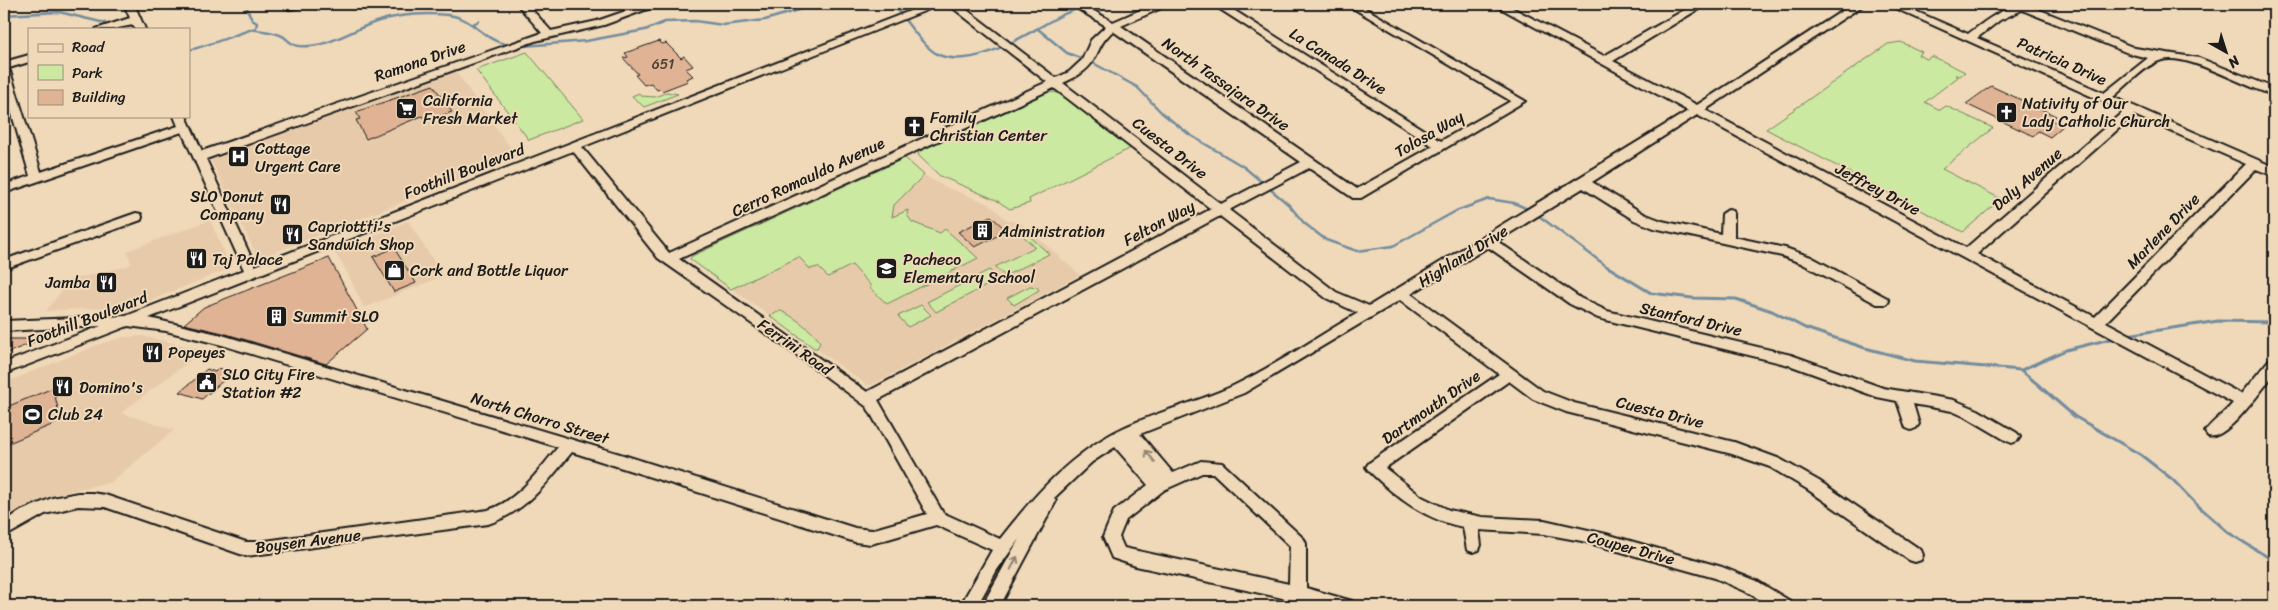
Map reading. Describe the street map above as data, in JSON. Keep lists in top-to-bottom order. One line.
{"streets":{"street":["Ramona Drive","La Canada Drive","Patricia Drive","North Tassajara Drive","Tolosa Way","Cuesta Drive","Foothill Boulevard","Cerro Romauldo Avenue","Daly Avenue","Jeffrey Drive","Felton Way","Marlene Drive","Highland Drive","Stanford Drive","Ferrini Road","Dartmouth Drive","North Chorro Street","Boysen Avenue","Couper Drive"]},"crossings":[["La Canada Drive","Tolosa Way"],["Patricia Drive","Daly Avenue"],["Patricia Drive","Marlene Drive"],["North Tassajara Drive","Tolosa Way"],["North Tassajara Drive","Cerro Romauldo Avenue"],["North Tassajara Drive","Felton Way"],["Cuesta Drive","Cerro Romauldo Avenue"],["Cuesta Drive","Felton Way"],["Cuesta Drive","Highland Drive"],["Cuesta Drive","Dartmouth Drive"],["Foothill Boulevard","Ferrini Road"],["Foothill Boulevard","North Chorro Street"],["Cerro Romauldo Avenue","Ferrini Road"],["Daly Avenue","Jeffrey Drive"],["Jeffrey Drive","Marlene Drive"],["Jeffrey Drive","Highland Drive"],["Felton Way","Ferrini Road"],["Highland Drive","Stanford Drive"],["Ferrini Road","North Chorro Street"],["Dartmouth Drive","Couper Drive"],["North Chorro Street","Boysen Avenue"]],"places":{"supermarket":["California Fresh Market"],"church":["Nativity of Our Lady Catholic Church","Family Christian Center"],"hospital":["Cottage Urgent Care"],"restaurant":["SLO Donut Company","Capriottti's Sandwich Shop","Taj Palace","Jamba","Popeyes","Domino's"],"building":["Administration","Summit SLO"],"school or university":["Pacheco Elementary School"],"shop":["Cork and Bottle Liquor"],"public building":["SLO City Fire Station #2"],"sports":["Club 24"]},"house_numbers":["651"],"legend":["Road","Park","Building"],"north":"bottom right"}
